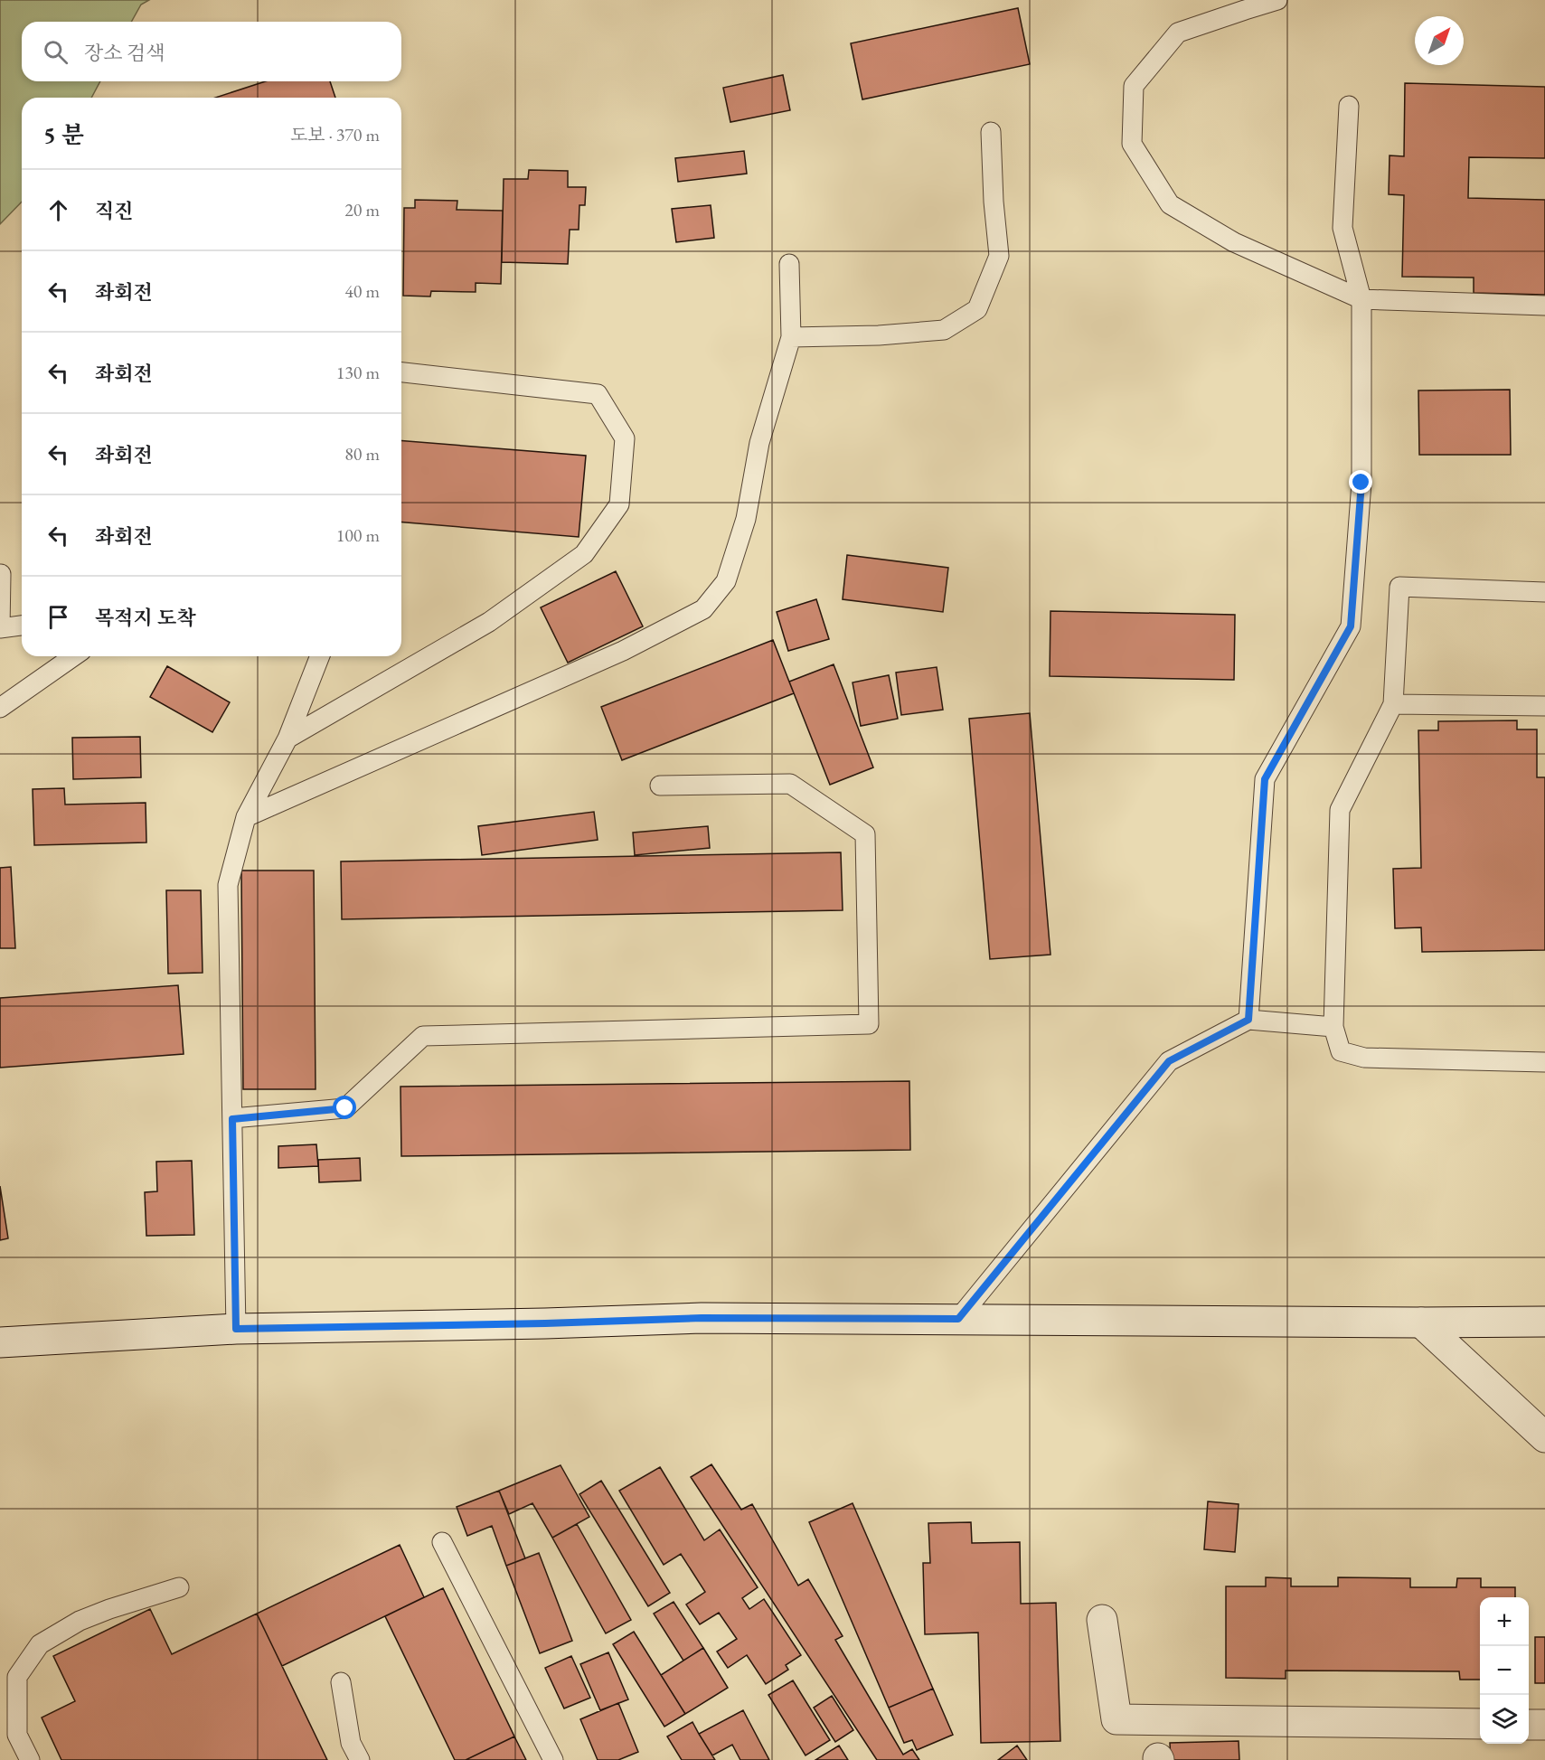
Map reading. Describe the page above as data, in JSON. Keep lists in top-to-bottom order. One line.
{"north":"top right","page":{"search":"장소 검색","heading":["5 분","도보 · 370 m"],"list":[["직진","20 m"],["좌회전","40 m"],["좌회전","130 m"],["좌회전","80 m"],["좌회전","100 m"],"목적지 도착"],"map_buttons":["+","−"]}}
